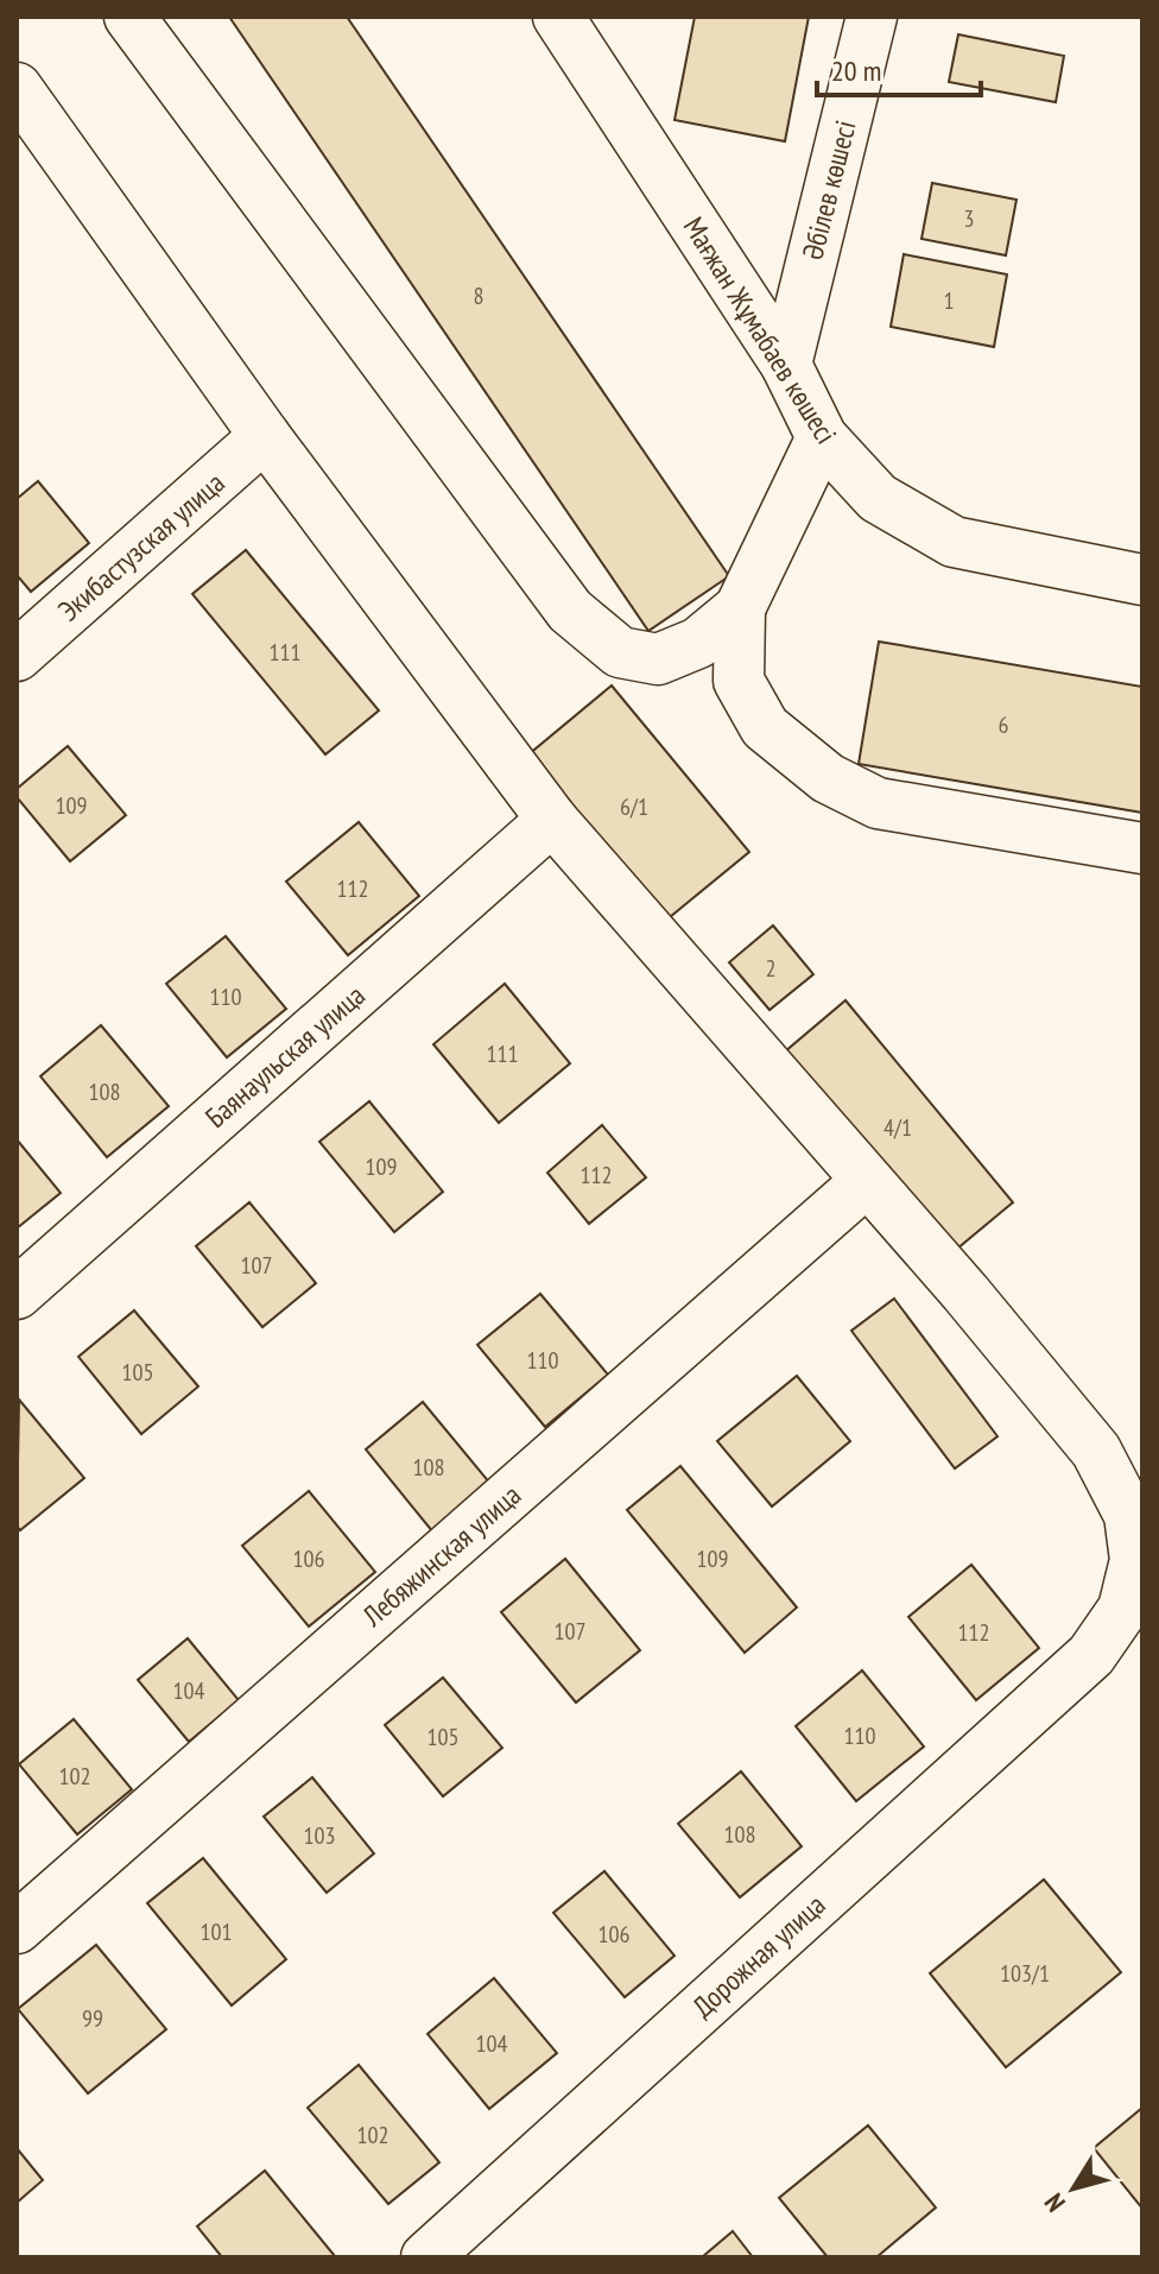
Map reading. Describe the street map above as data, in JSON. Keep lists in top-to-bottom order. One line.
{"streets":{"street":["Әбілев көшесі","Мағжан Жұмабаев көшесі","Экибастузская улица","Баянаульская улица","Лебяжинская улица","Дорожная улица"]},"crossings":[["Әбілев көшесі","Мағжан Жұмабаев көшесі"]],"house_numbers":["3","8","1","111","6","109","6/1","112","2","110","111","108","4/1","109","112","107","110","105","108","106","109","107","112","104","110","105","102","108","103","101","106","103/1","99","104","102"],"scale_bar":"20 m","north":"bottom left"}
